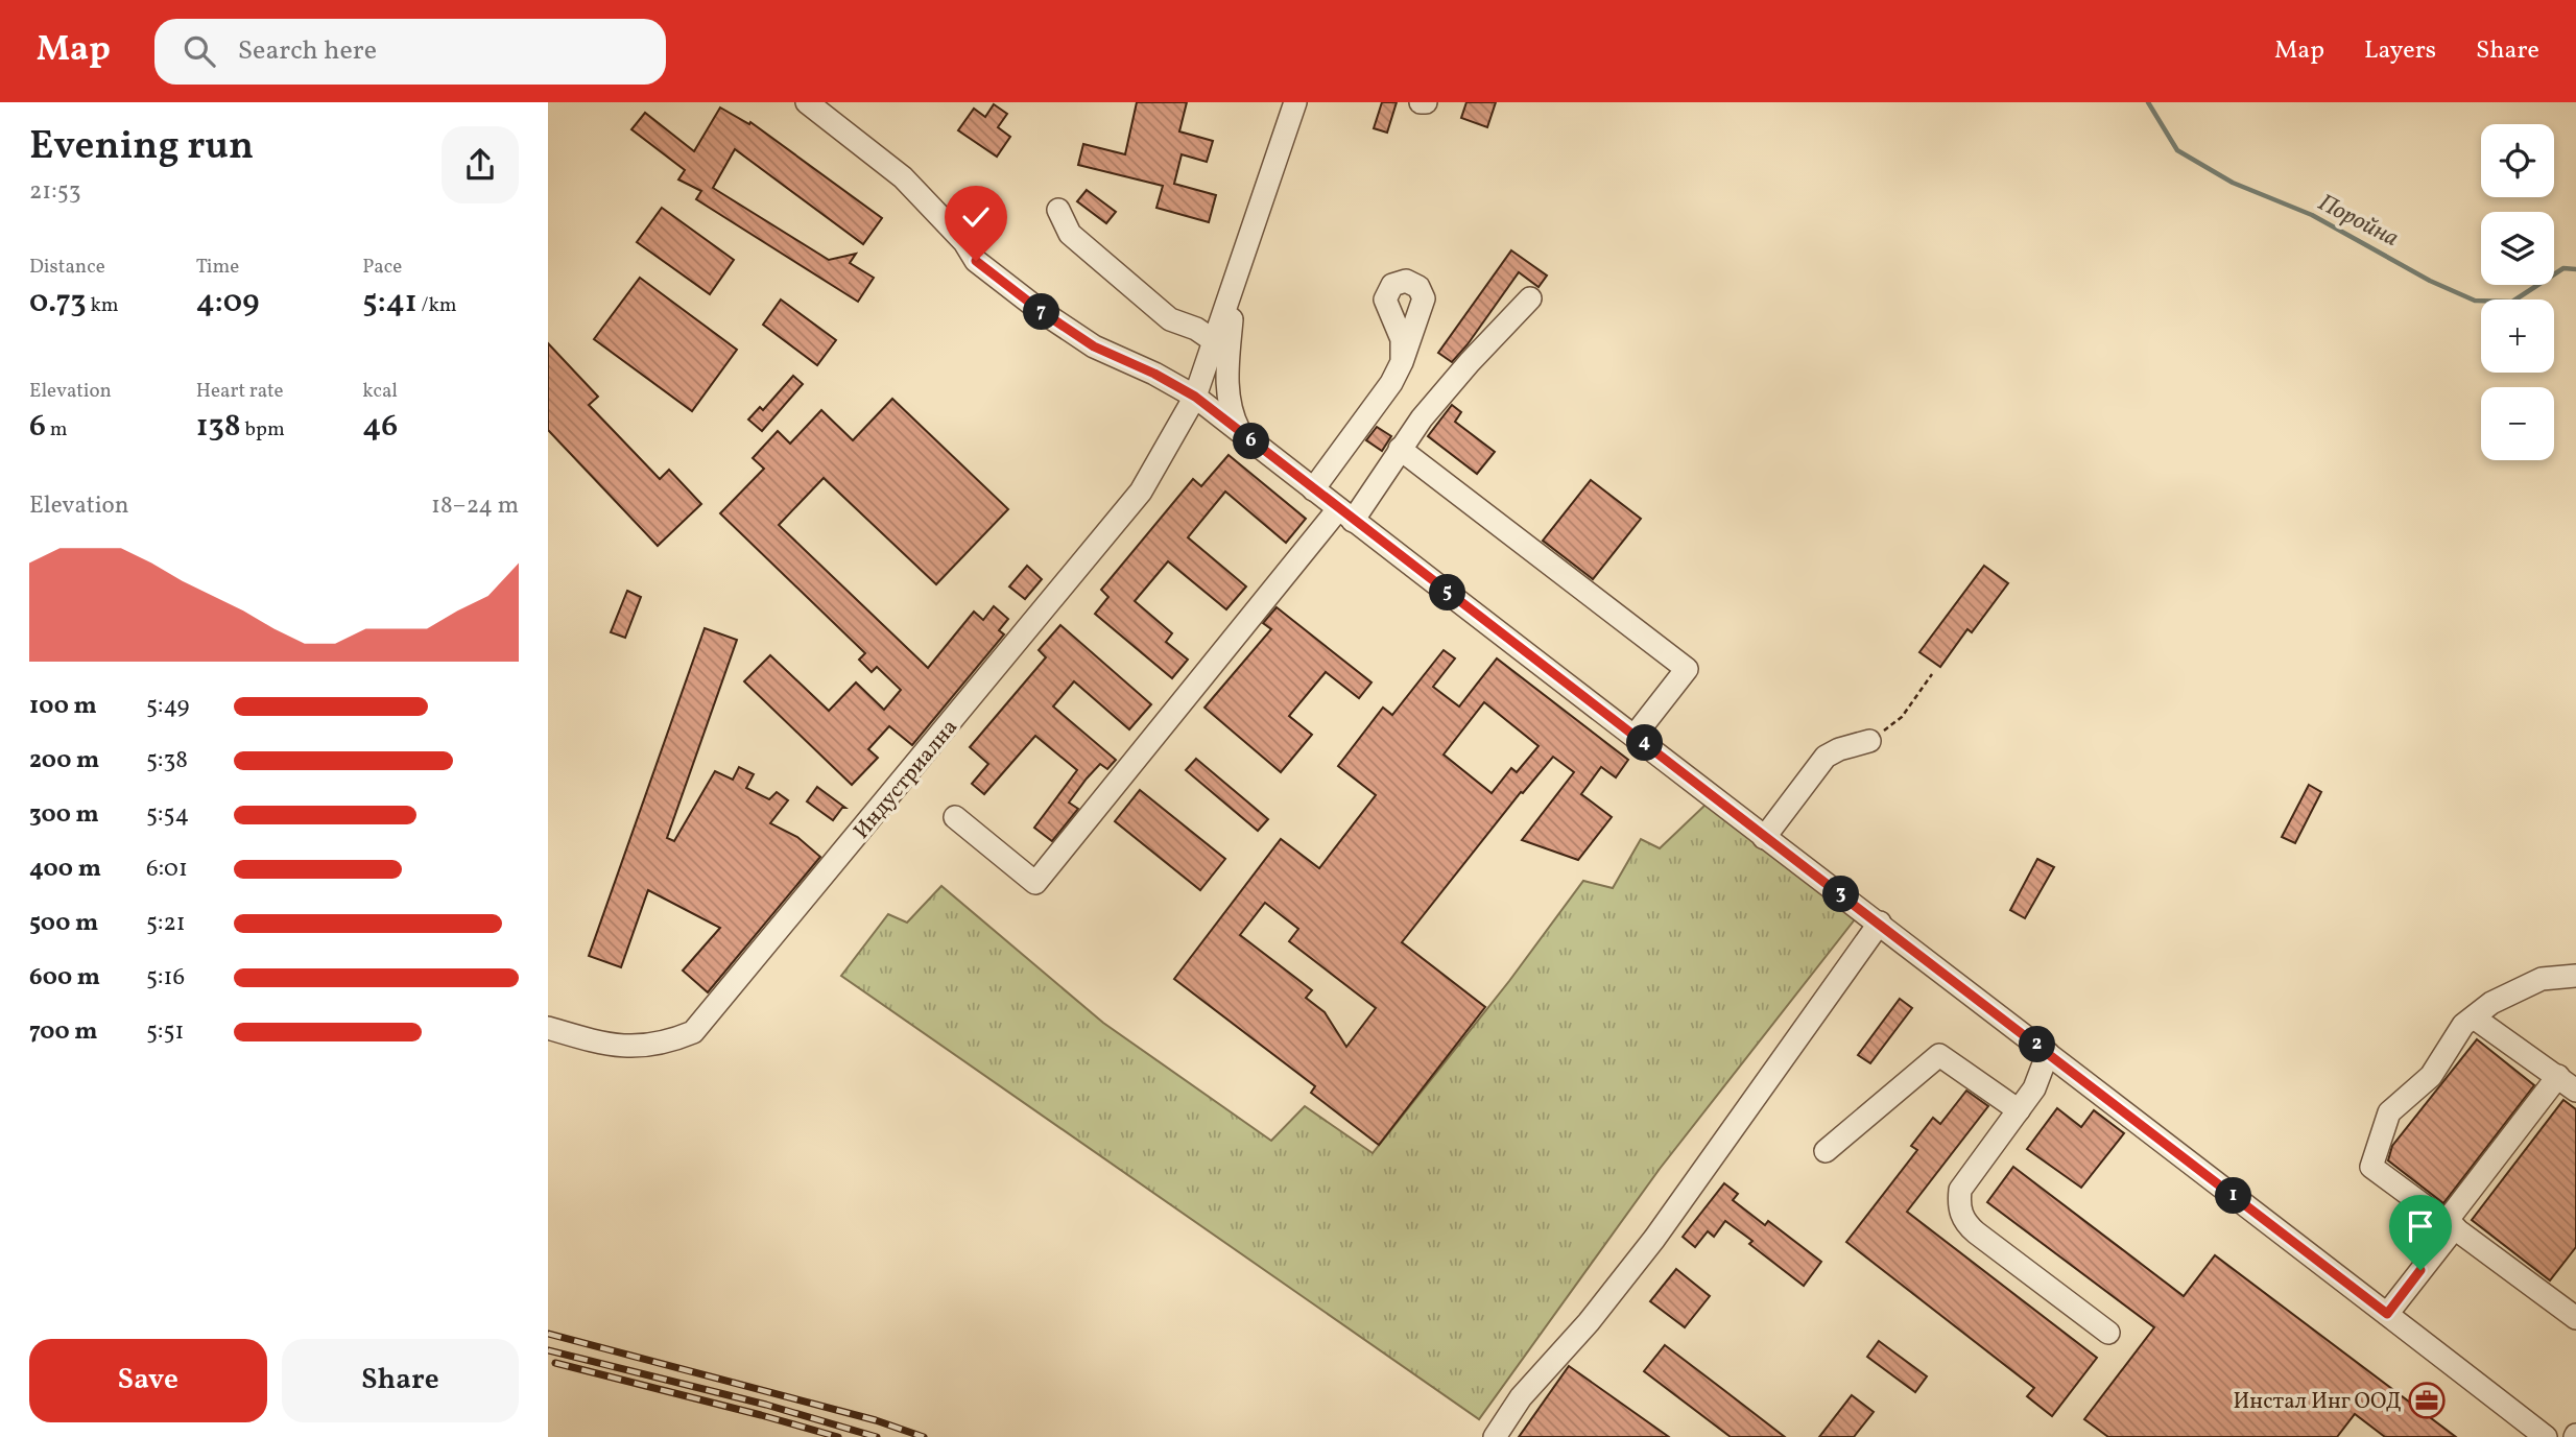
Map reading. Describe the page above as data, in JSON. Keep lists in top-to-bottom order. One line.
{"streets":{"street":["Индустриална"]},"water":["Поройна"],"places":{"office":["Инстал Инг ООД"]},"page":{"header":"Map","search":"Search here","nav":["Map","Layers","Share"],"heading":["Evening run","21:53"],"map_buttons":["+","−"],"stats":[["Distance","0.73 km"],["Time","4:09"],["Pace","5:41 /km"],["Elevation","6 m"],["Heart rate","138 bpm"],["kcal","46"]],"pins":["7","6","5","4","3","2","1"],"chart":["Elevation","18–24 m"],"list":[{"name":"100 m","note":"5:49"},{"name":"200 m","note":"5:38"},{"name":"300 m","note":"5:54"},{"name":"400 m","note":"6:01"},{"name":"500 m","note":"5:21"},{"name":"600 m","note":"5:16"},{"name":"700 m","note":"5:51"}],"buttons":["Save","Share"]}}
